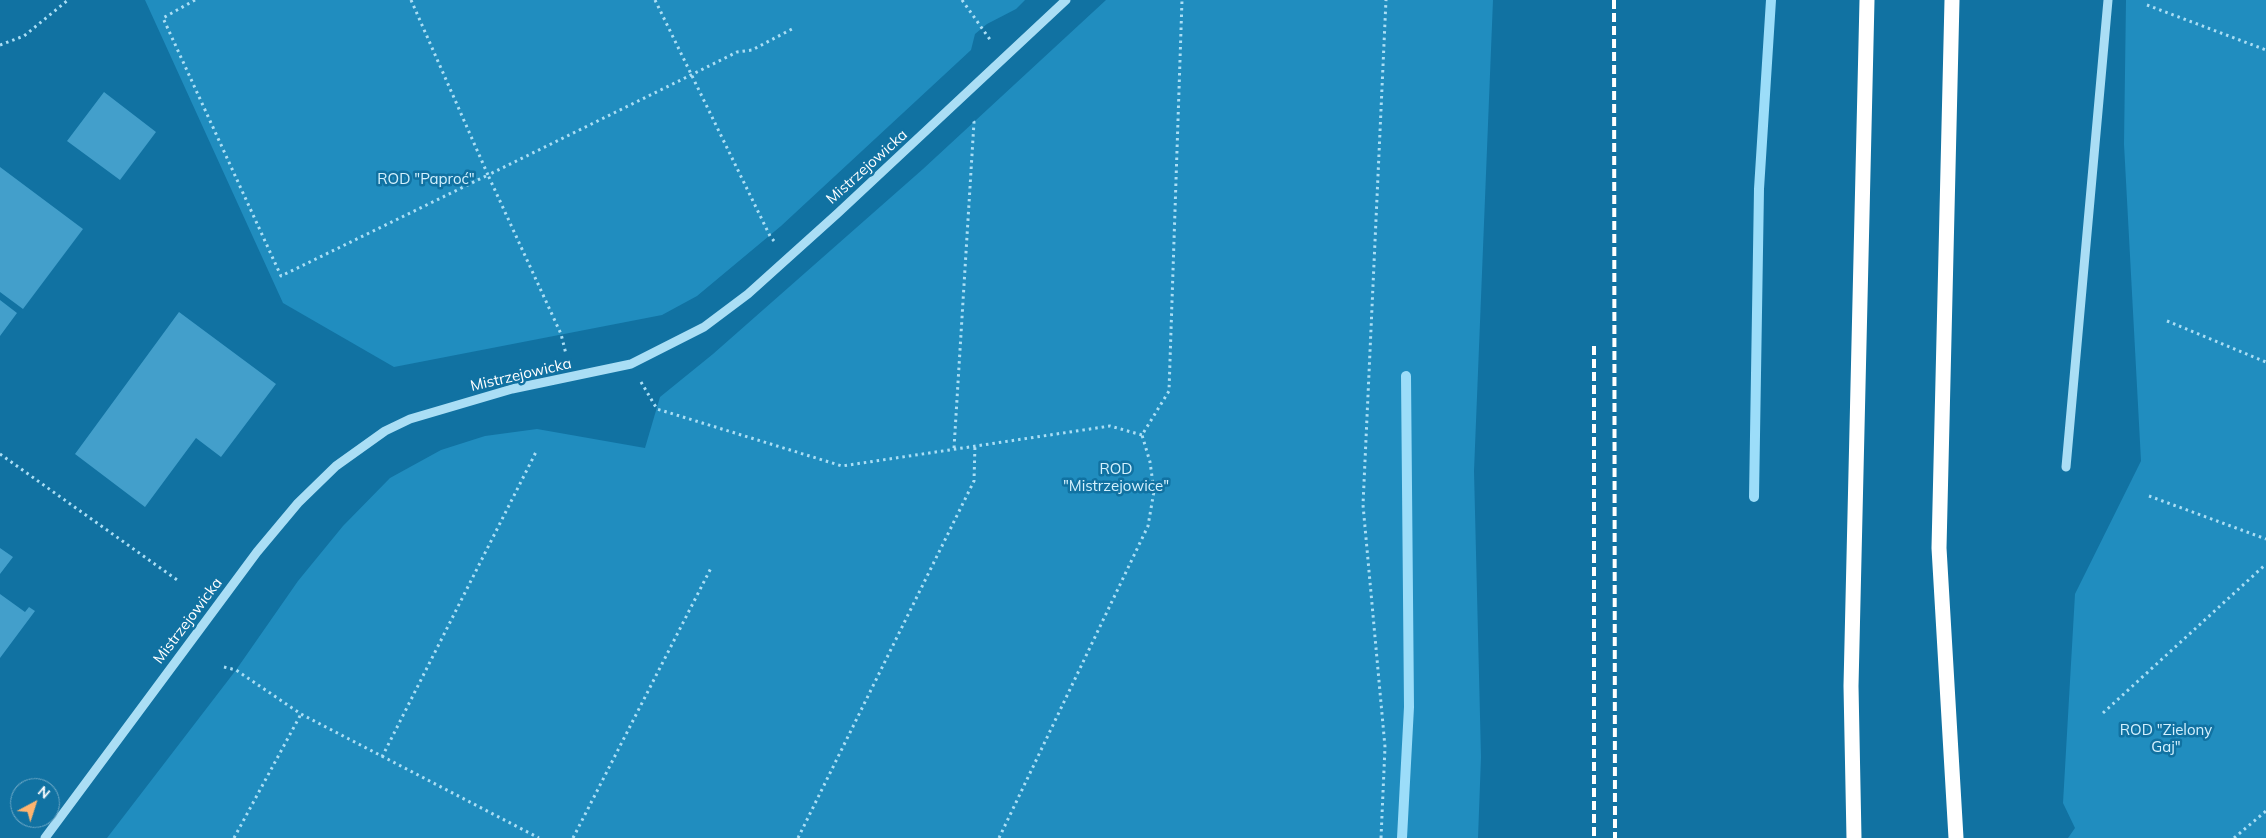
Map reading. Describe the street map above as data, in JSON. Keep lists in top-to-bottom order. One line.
{"streets":{"street":["Mistrzejowicka"]},"parks":["ROD \"Paproć\"","ROD \"Mistrzejowice\"","ROD \"Zielony Gaj\""],"north":"top right"}
